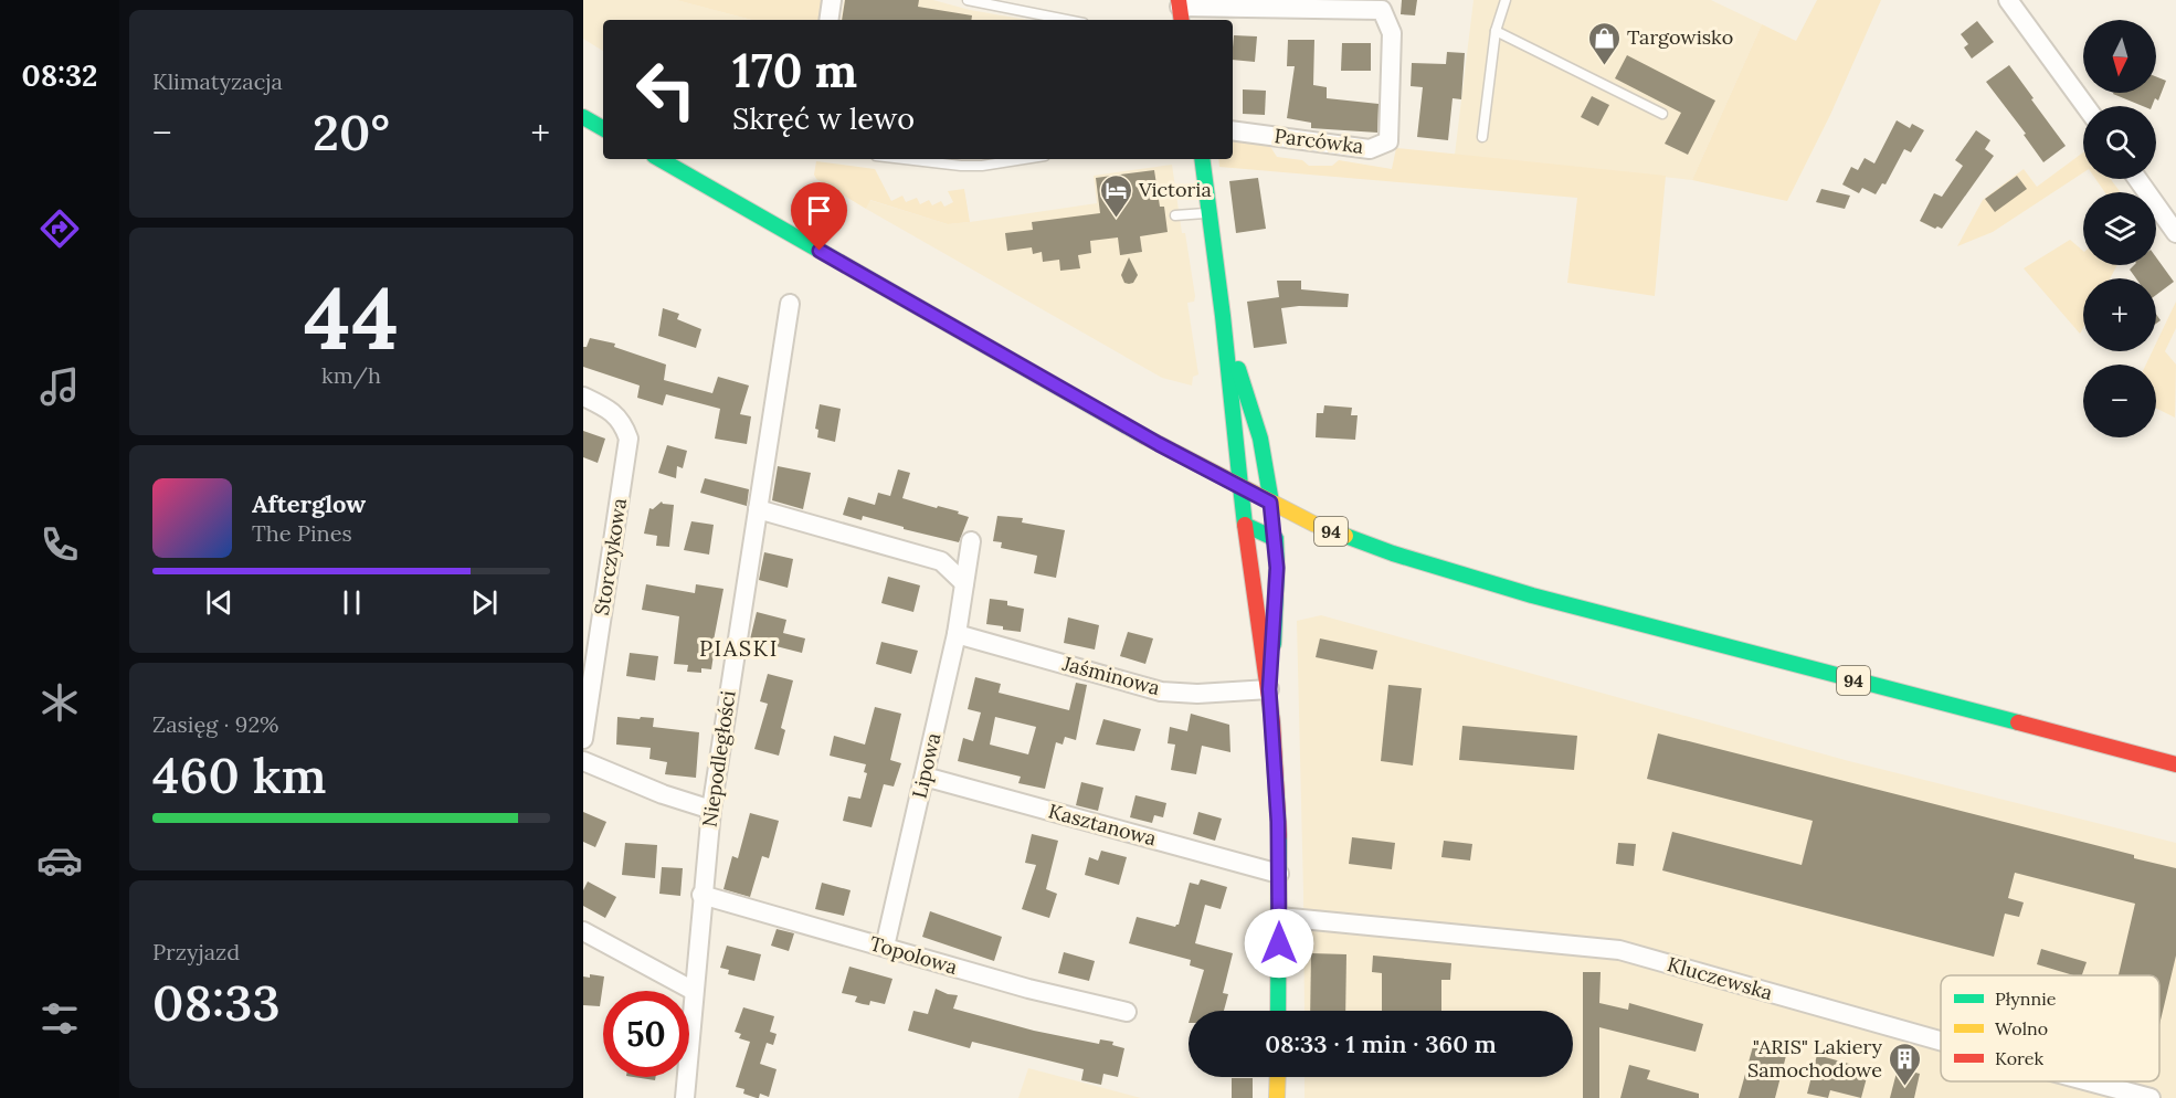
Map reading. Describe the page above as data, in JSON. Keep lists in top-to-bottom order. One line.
{"streets":{"main road":["94"],"street":["Parcówka","Storczykowa","Jaśminowa","Niepodległości","Lipowa","Kasztanowa","Topolowa","Kluczewska"]},"crossings":[["Jaśminowa","Lipowa"],["Niepodległości","Topolowa"],["Lipowa","Kasztanowa"],["Lipowa","Topolowa"]],"districts":["PIASKI"],"places":{"shop":["Targowisko"],"hotel":["Victoria"],"building":["\"ARIS\" Lakiery Samochodowe"]},"legend":["Płynnie","Wolno","Korek"],"north":"bottom","page":{"tabs":"08:32","tile":["Klimatyzacja",["44","km/h"],["Zasięg · 92%","460 km"],["Przyjazd","08:33"]],"map_buttons":["+","−"],"turn":["170 m","Skręć w lewo"],"heat":["−","20°","+"],"song":["Afterglow","The Pines"],"limit":"50","trip":"08:33 · 1 min · 360 m"}}
